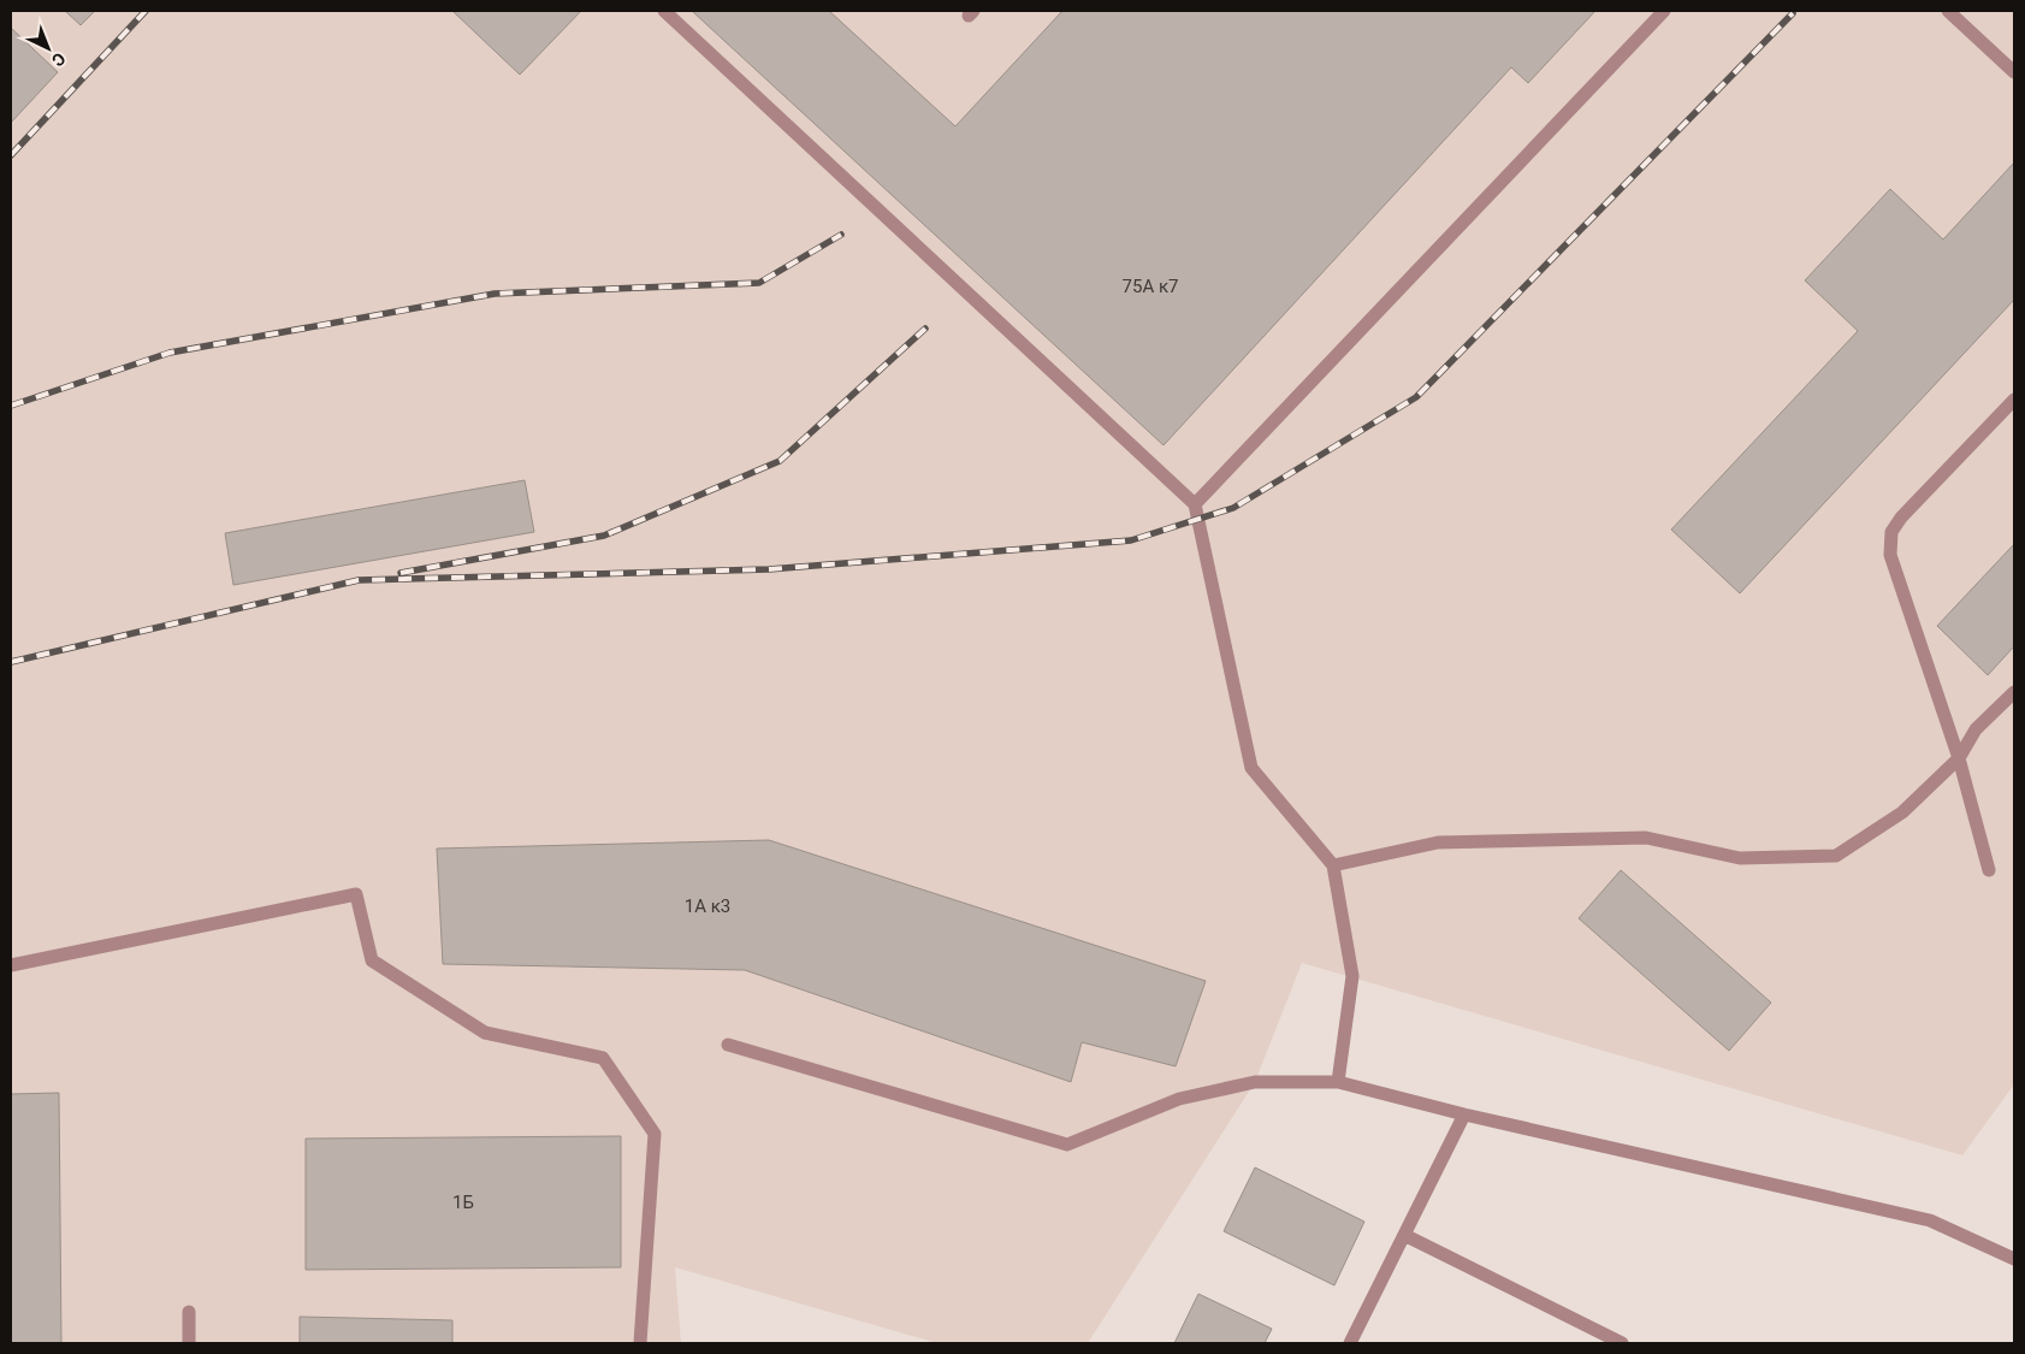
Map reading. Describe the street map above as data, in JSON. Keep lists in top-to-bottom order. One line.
{"house_numbers":["75А к7","1А к3","1Б"],"north":"bottom right"}
